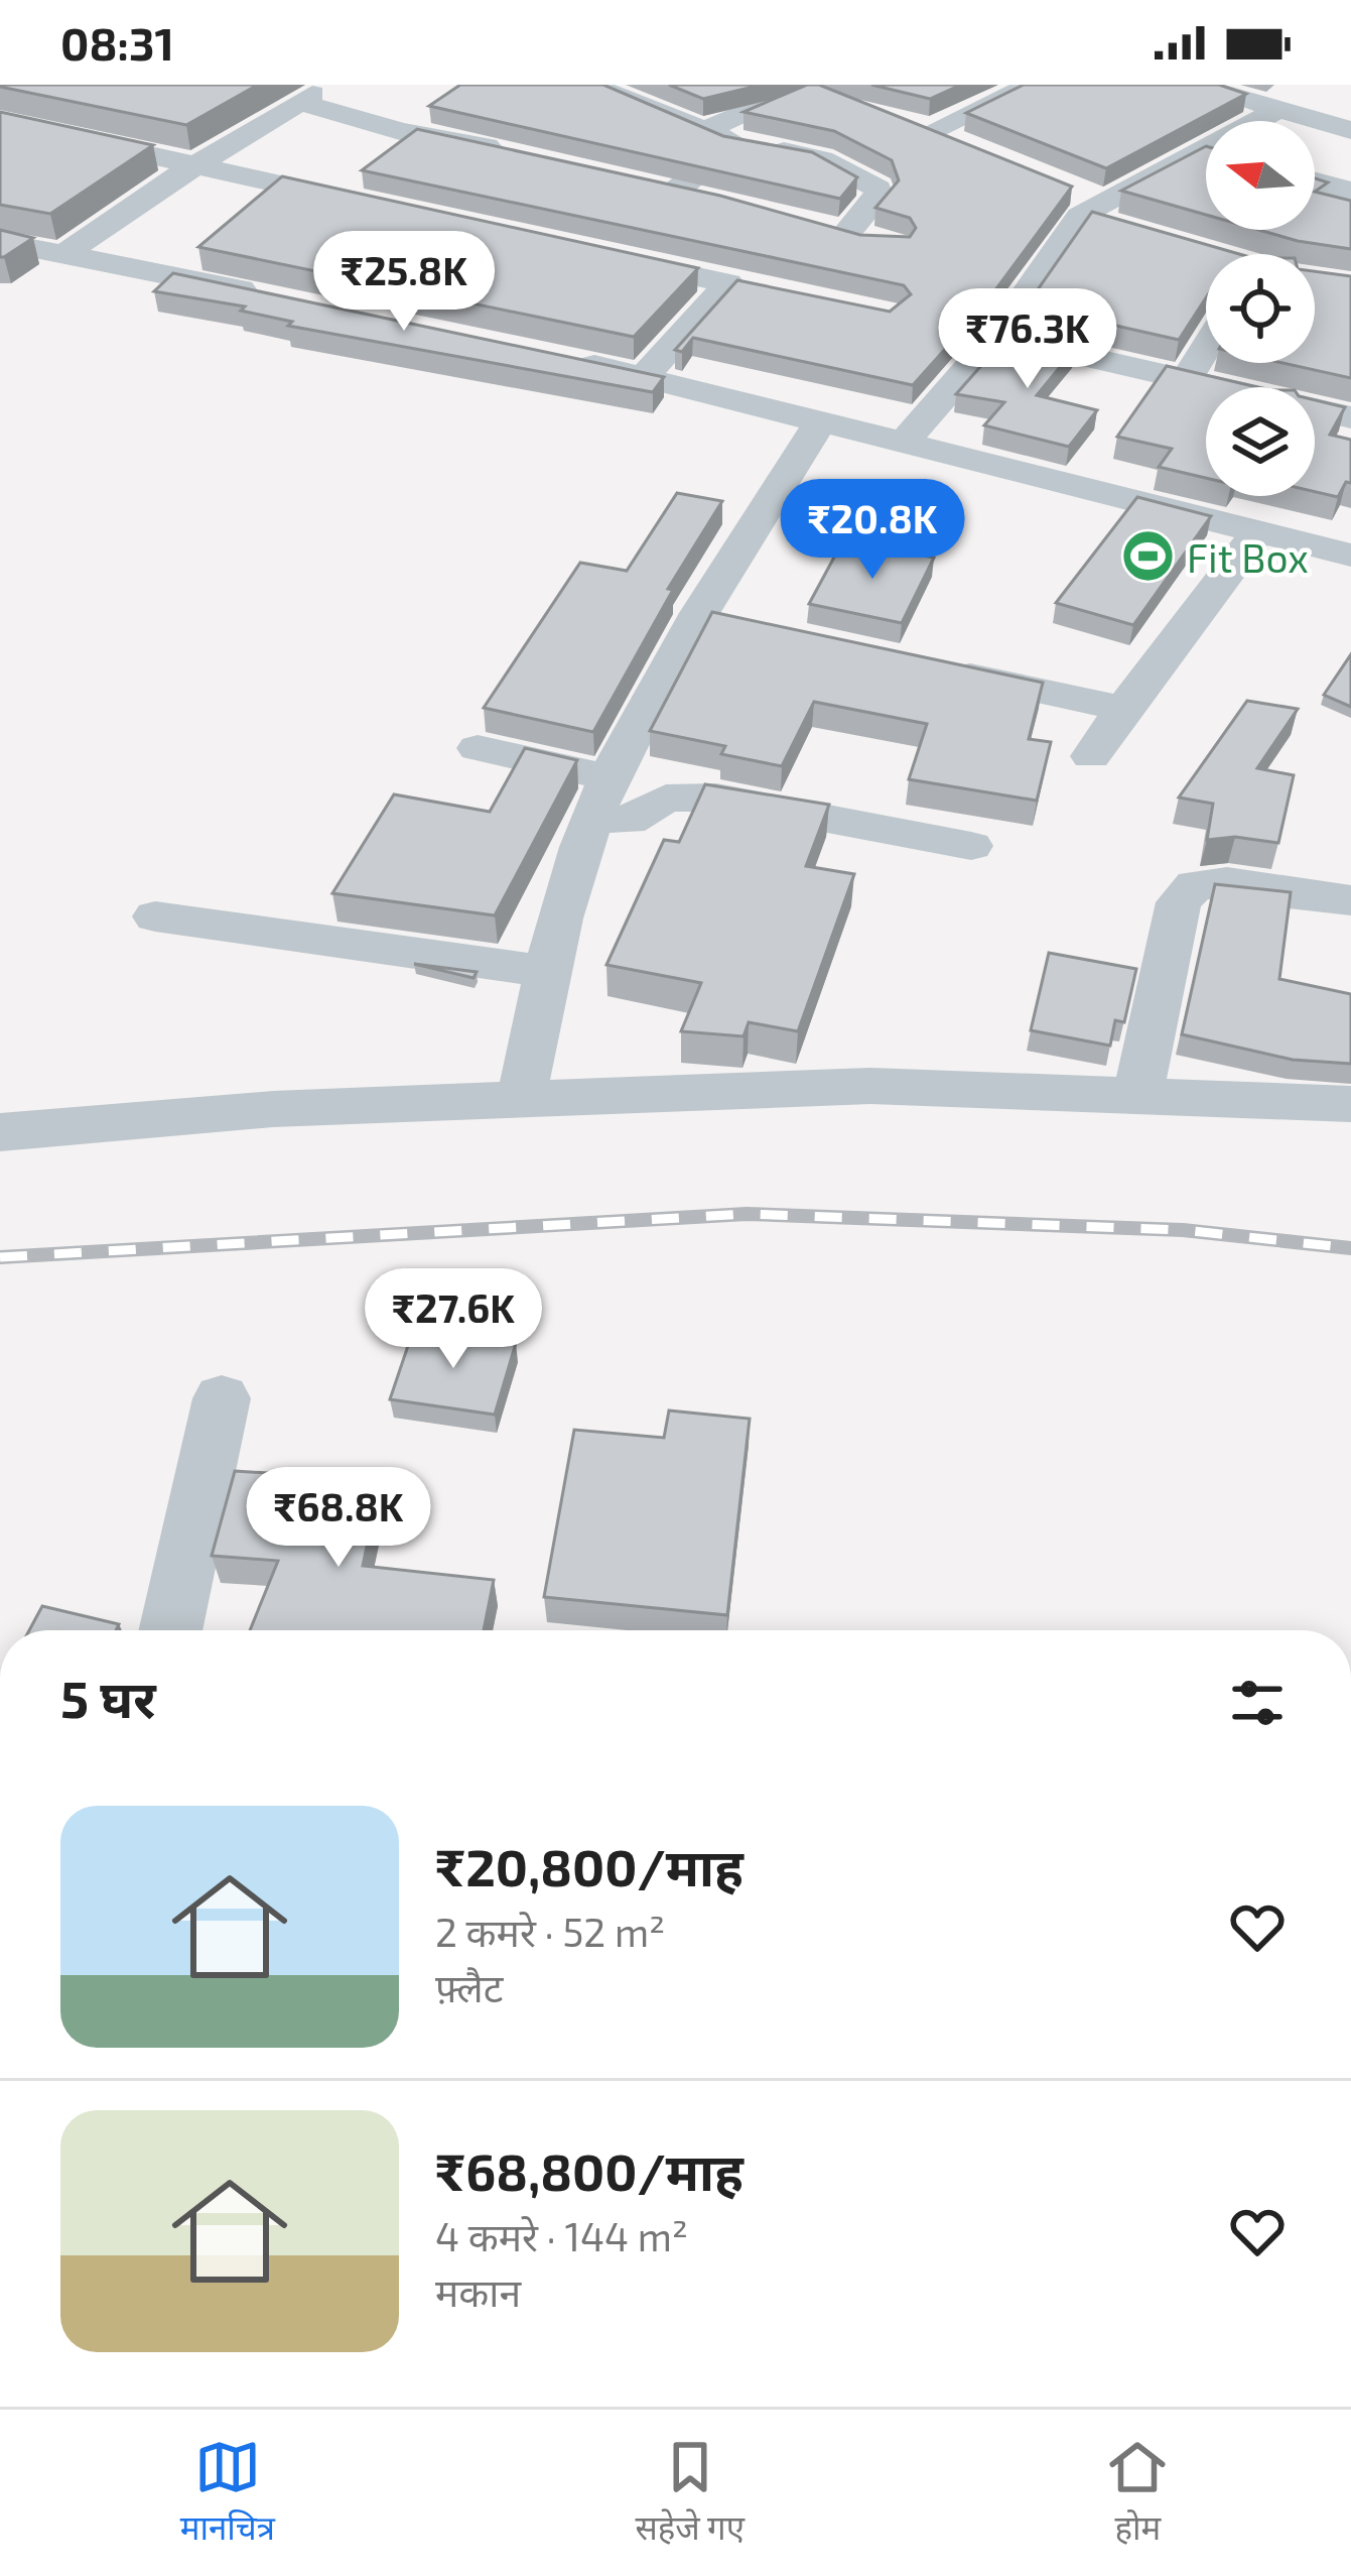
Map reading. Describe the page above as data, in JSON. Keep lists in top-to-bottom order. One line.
{"places":{"sports":["Fit Box"]},"north":"left","page":{"status":"08:31","price":["₹25.8K","₹76.3K","₹20.8K","₹27.6K","₹68.8K"],"heading":"5 घर","list":[{"name":"₹20,800/माह","note":"2 कमरे · 52 m² · फ़्लैट"},{"name":"₹68,800/माह","note":"4 कमरे · 144 m² · मकान"}],"tabs":["मानचित्र","सहेजे गए","होम"]}}
